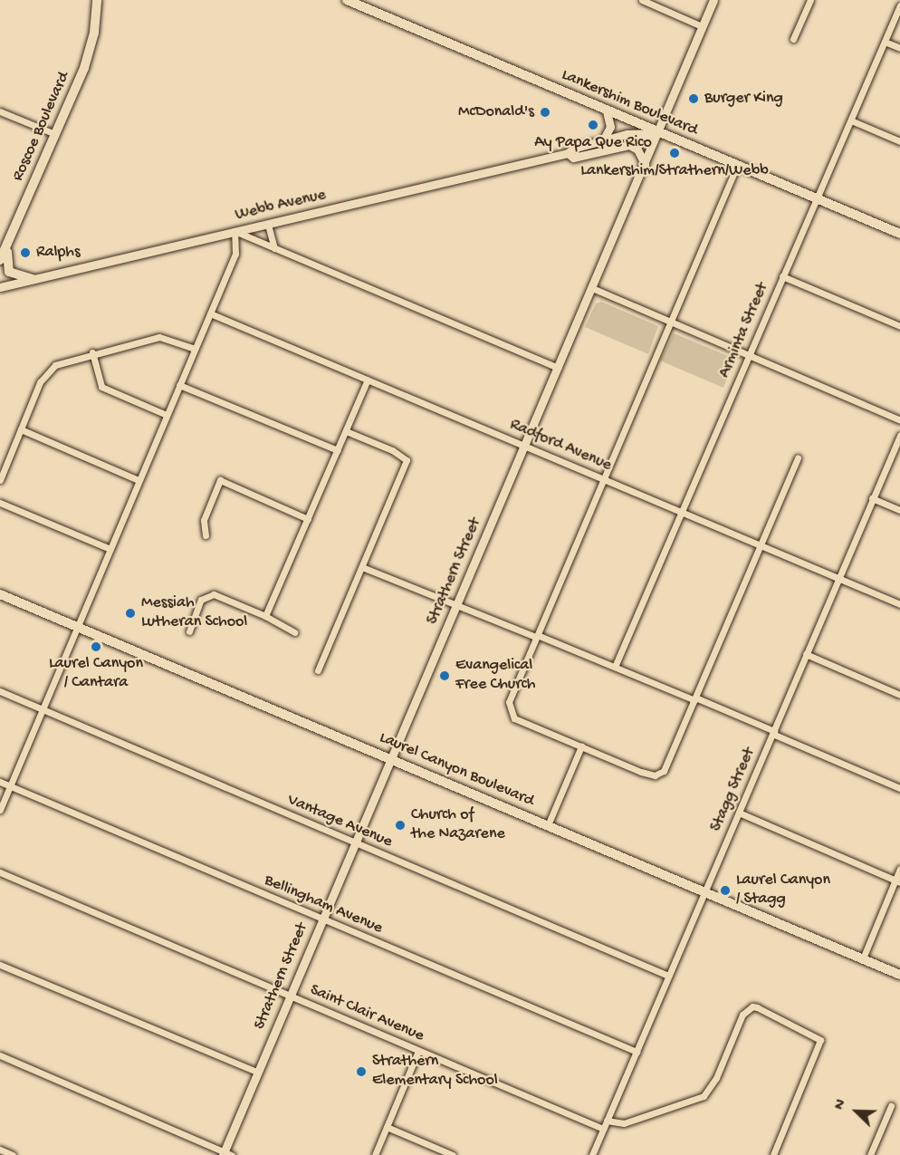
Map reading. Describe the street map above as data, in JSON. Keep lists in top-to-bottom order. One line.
{"streets":{"main road":["Lankershim Boulevard","Roscoe Boulevard","Laurel Canyon Boulevard"],"street":["Webb Avenue","Arminta Street","Radford Avenue","Strathern Street","Stagg Street","Vantage Avenue","Bellingham Avenue","Saint Clair Avenue"]},"crossings":[["Lankershim Boulevard","Webb Avenue"],["Lankershim Boulevard","Arminta Street"],["Lankershim Boulevard","Strathern Street"],["Webb Avenue","Strathern Street"],["Arminta Street","Radford Avenue"],["Radford Avenue","Strathern Street"],["Radford Avenue","Stagg Street"],["Strathern Street","Laurel Canyon Boulevard"],["Strathern Street","Vantage Avenue"],["Strathern Street","Bellingham Avenue"],["Strathern Street","Saint Clair Avenue"],["Laurel Canyon Boulevard","Stagg Street"],["Stagg Street","Vantage Avenue"],["Stagg Street","Bellingham Avenue"],["Stagg Street","Saint Clair Avenue"]],"places":["Burger King","McDonald's","Ay Papa Que Rico","Lankershim/Strathern/Webb","Ralphs","Messiah Lutheran School","Laurel Canyon / Cantara","Evangelical Free Church","Church of the Nazarene","Laurel Canyon / Stagg","Strathern Elementary School"],"north":"top left"}
